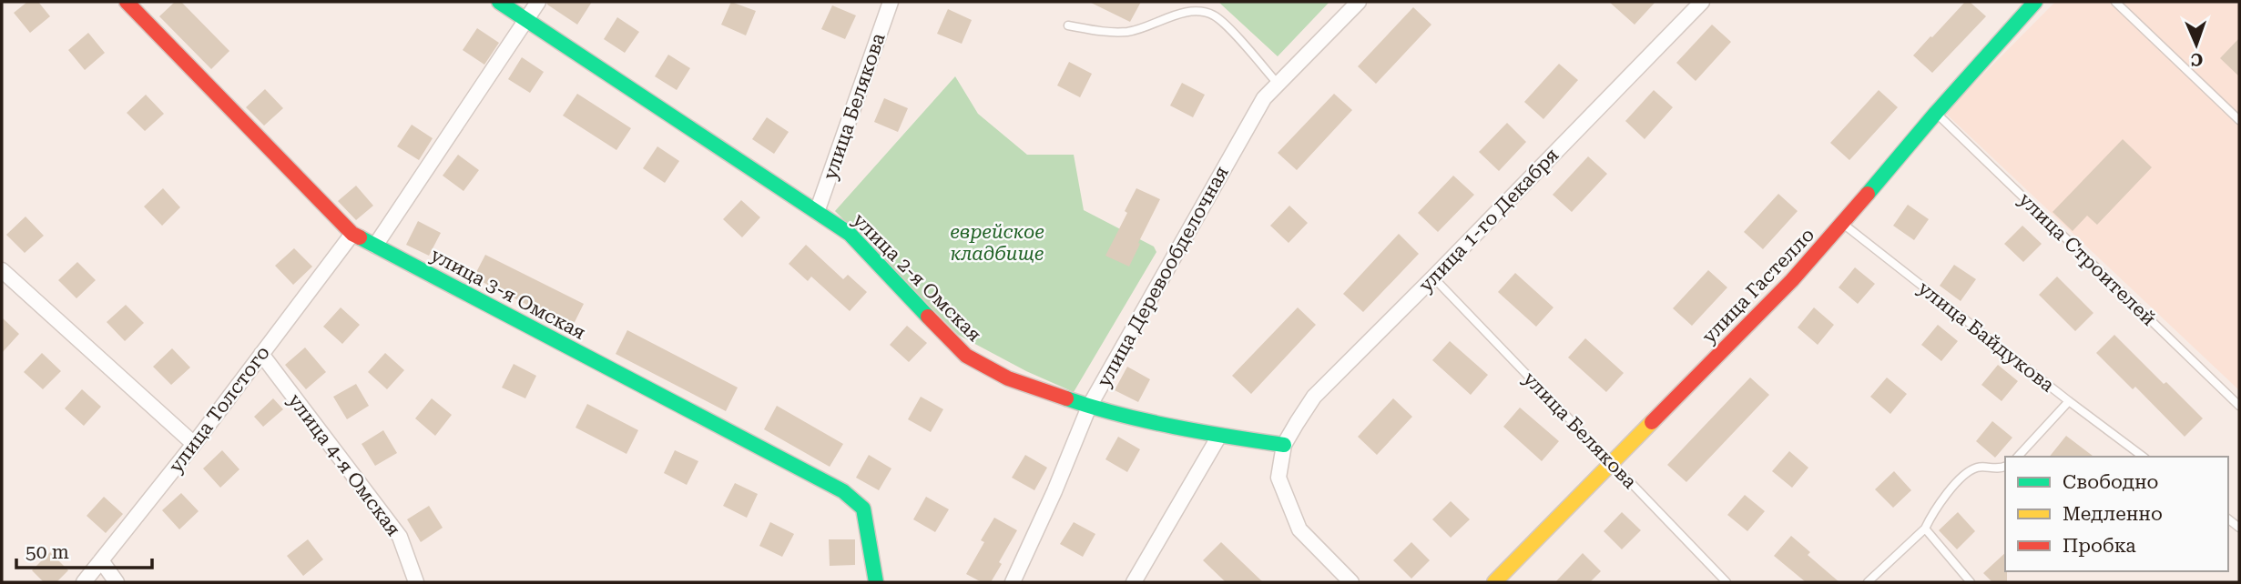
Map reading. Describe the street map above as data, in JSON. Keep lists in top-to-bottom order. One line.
{"streets":{"street":["улица Белякова","улица 1-го Декабря","улица Деревообделочная","улица 2-я Омская","улица Гастелло","улица 3-я Омская","улица Толстого","улица 4-я Омская"],"lane":["улица Строителей","улица Байдукова"]},"crossings":[["улица Белякова","улица 1-го Декабря"],["улица Белякова","улица 2-я Омская"],["улица Белякова","улица Гастелло"],["улица 1-го Декабря","улица 2-я Омская"],["улица Строителей","улица Гастелло"],["улица Деревообделочная","улица 2-я Омская"],["улица Гастелло","улица Байдукова"],["улица 3-я Омская","улица Толстого"],["улица Толстого","улица 4-я Омская"]],"parks":["еврейское кладбище"],"legend":["Свободно","Медленно","Пробка"],"scale_bar":"50 m","north":"bottom"}
